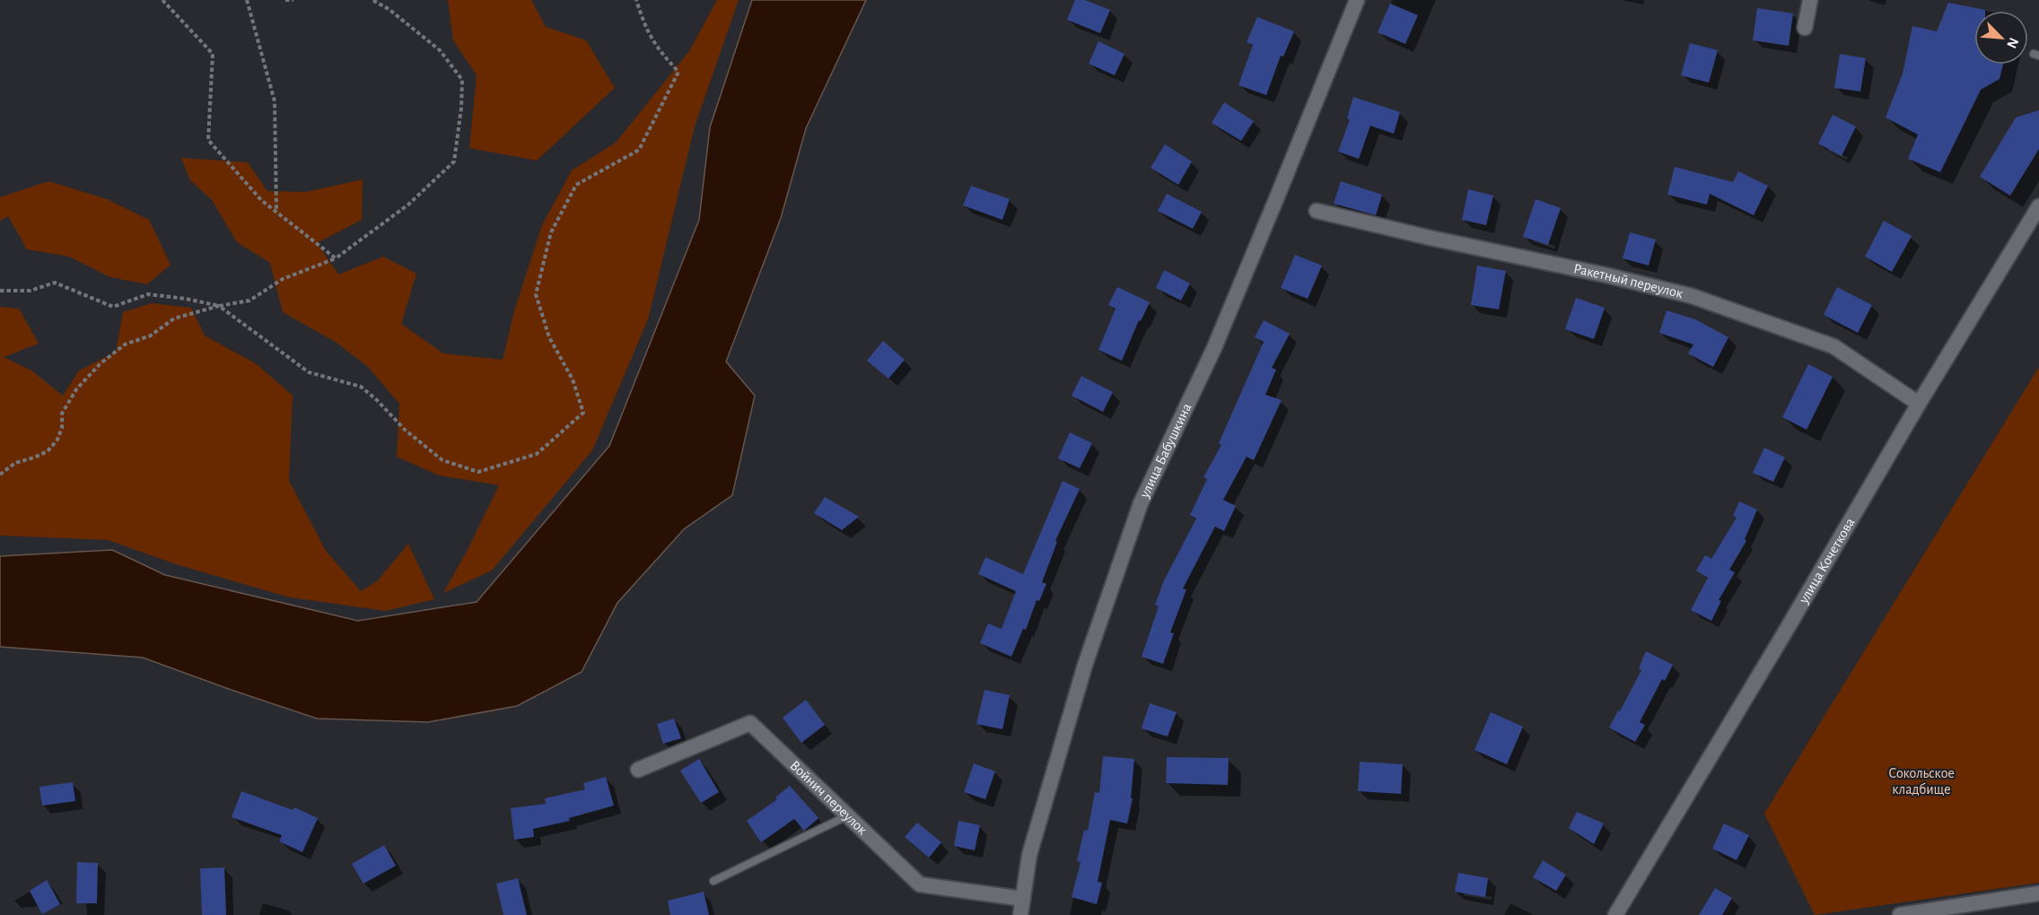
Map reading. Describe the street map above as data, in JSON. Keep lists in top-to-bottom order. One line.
{"streets":{"street":["Ракетный переулок","улица Бабушкина","улица Кочеткова","Войнич переулок"]},"crossings":[["Ракетный переулок","улица Кочеткова"],["улица Бабушкина","Войнич переулок"]],"parks":["Сокольское кладбище"],"north":"bottom right"}
